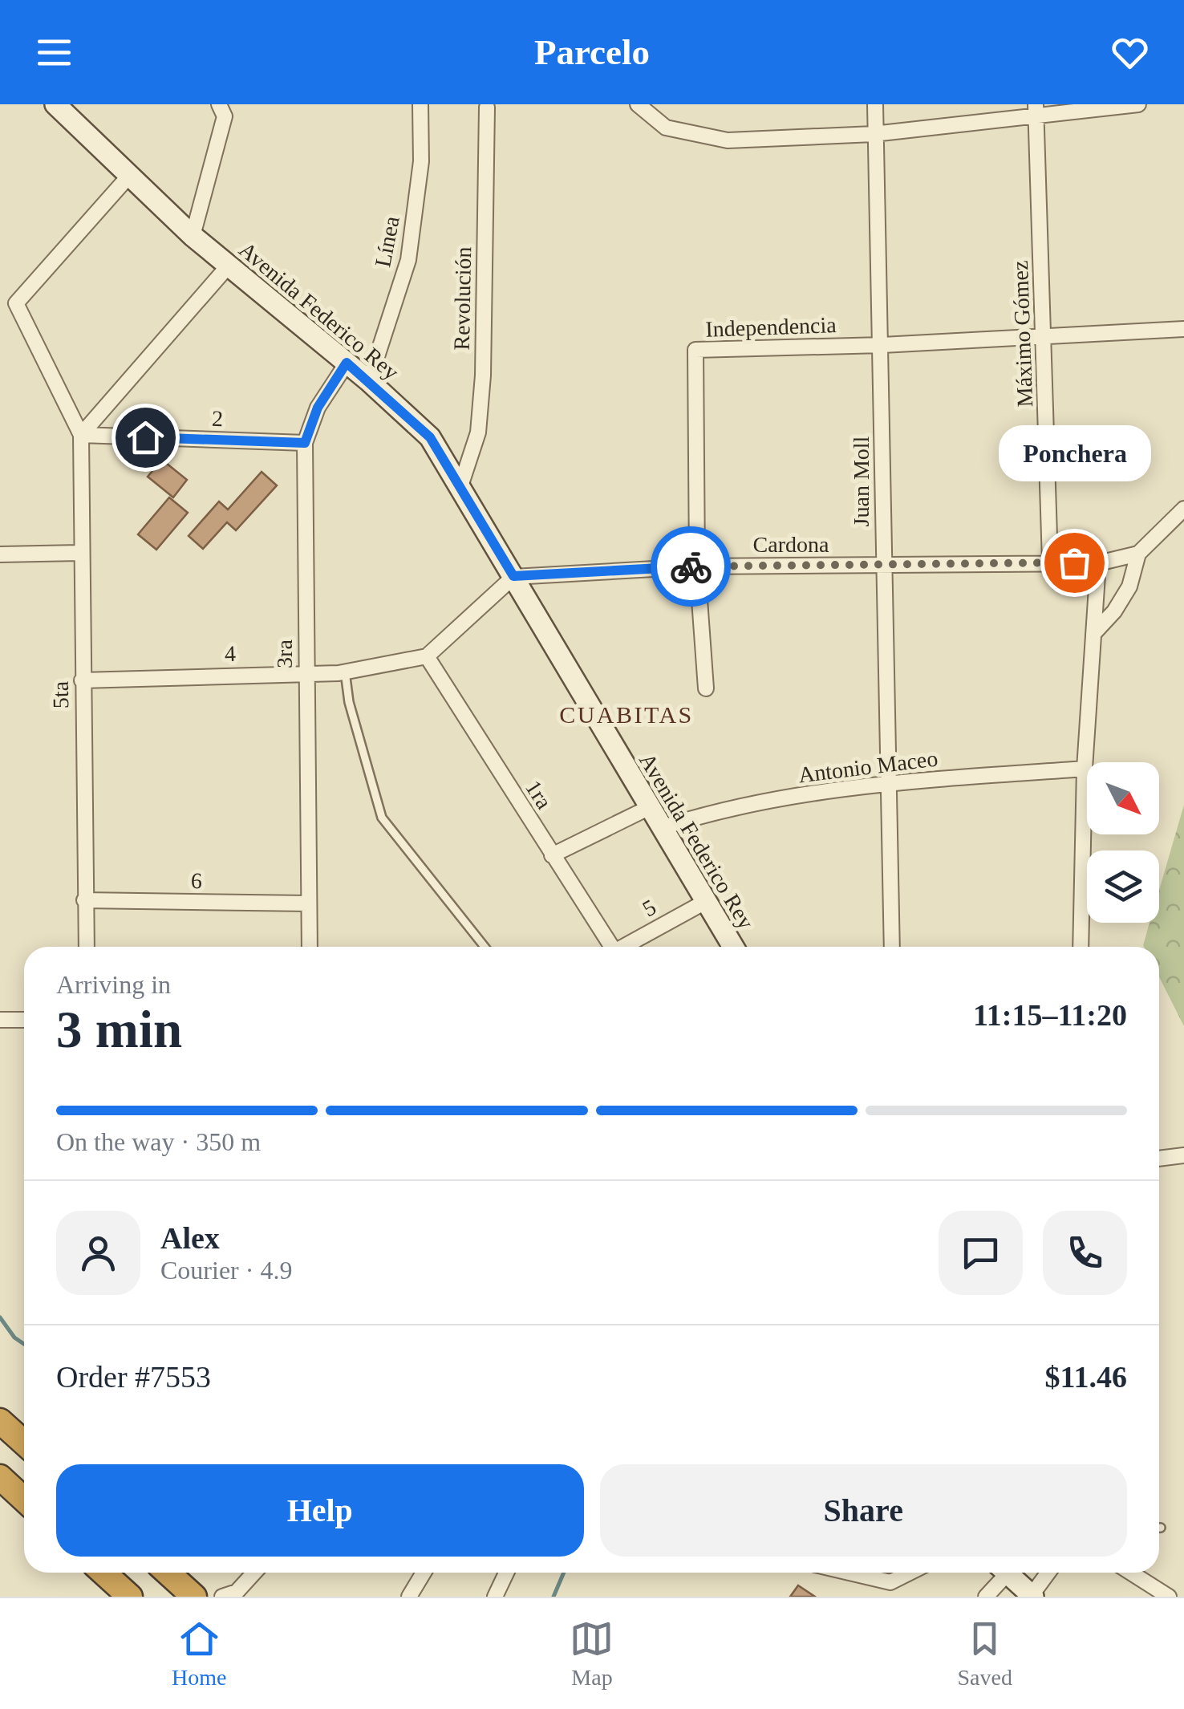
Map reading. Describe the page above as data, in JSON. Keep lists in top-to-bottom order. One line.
{"streets":{"main road":["Avenida Federico Rey"],"street":["Línea","Revolución","Independencia","Máximo Gómez","2","Juan Moll","Cardona","4","3ra","5ta","Antonio Maceo","1ra","6","5"]},"crossings":[["Línea","Avenida Federico Rey"],["Revolución","Avenida Federico Rey"],["Avenida Federico Rey","Cardona"],["Avenida Federico Rey","3ra"],["Avenida Federico Rey","5ta"],["Avenida Federico Rey","Antonio Maceo"],["Avenida Federico Rey","5"],["Independencia","Máximo Gómez"],["Independencia","Juan Moll"],["Independencia","Cardona"],["Máximo Gómez","Cardona"],["2","3ra"],["2","5ta"],["Juan Moll","Cardona"],["Juan Moll","Antonio Maceo"],["4","3ra"],["4","5ta"],["4","1ra"],["3ra","6"],["5ta","6"]],"districts":["CUABITAS"],"places":["Ponchera"],"north":"bottom right","page":{"header":"Parcelo","bubble":"Ponchera","heading":["3 min","Arriving in","11:15–11:20"],"panel":["Alex","Courier · 4.9","Order #7553","$11.46"],"bar":"On the way · 350 m","buttons":["Help","Share"],"tabs":["Home","Map","Saved"]}}
